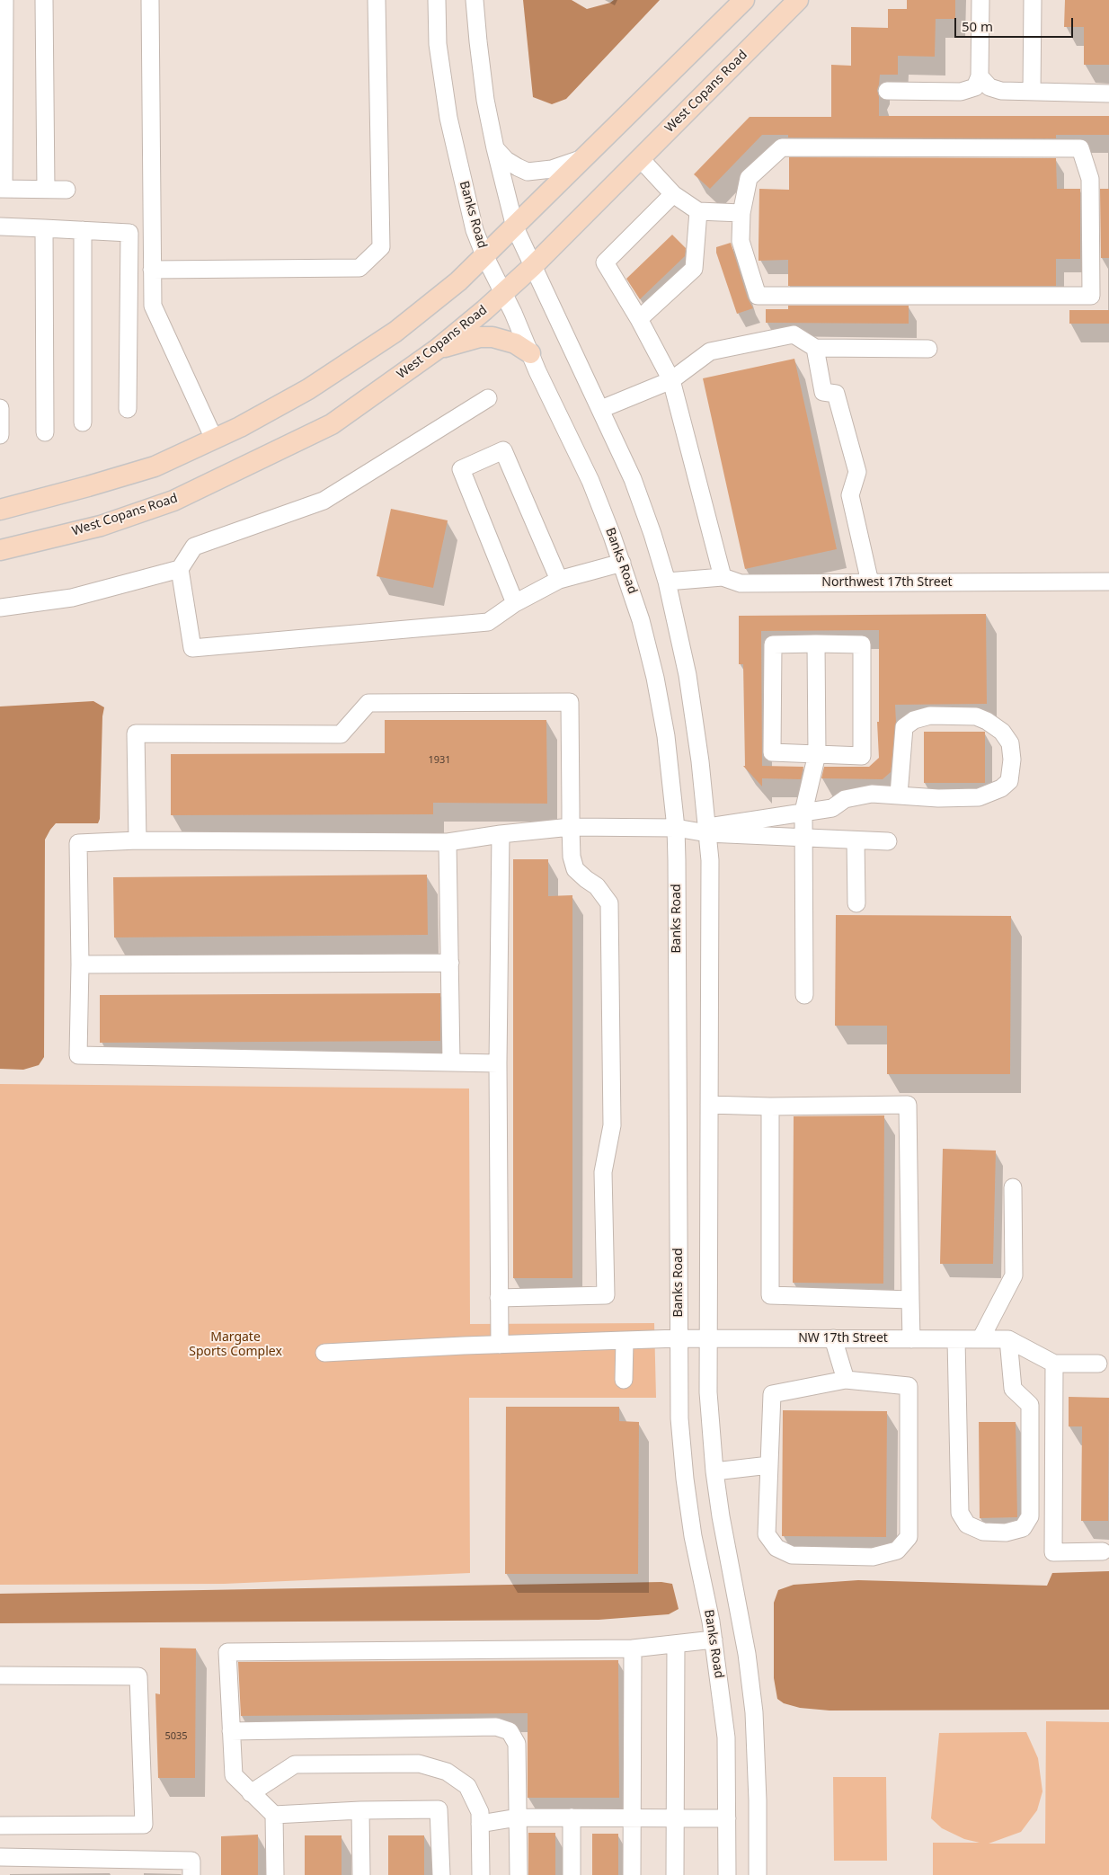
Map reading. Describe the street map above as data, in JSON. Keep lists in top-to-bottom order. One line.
{"streets":{"main road":["West Copans Road"],"street":["Banks Road","Northwest 17th Street","NW 17th Street"]},"crossings":[["West Copans Road","Banks Road"],["Banks Road","NW 17th Street"]],"parks":["Margate Sports Complex"],"house_numbers":["1931","5035"],"scale_bar":"50 m"}
